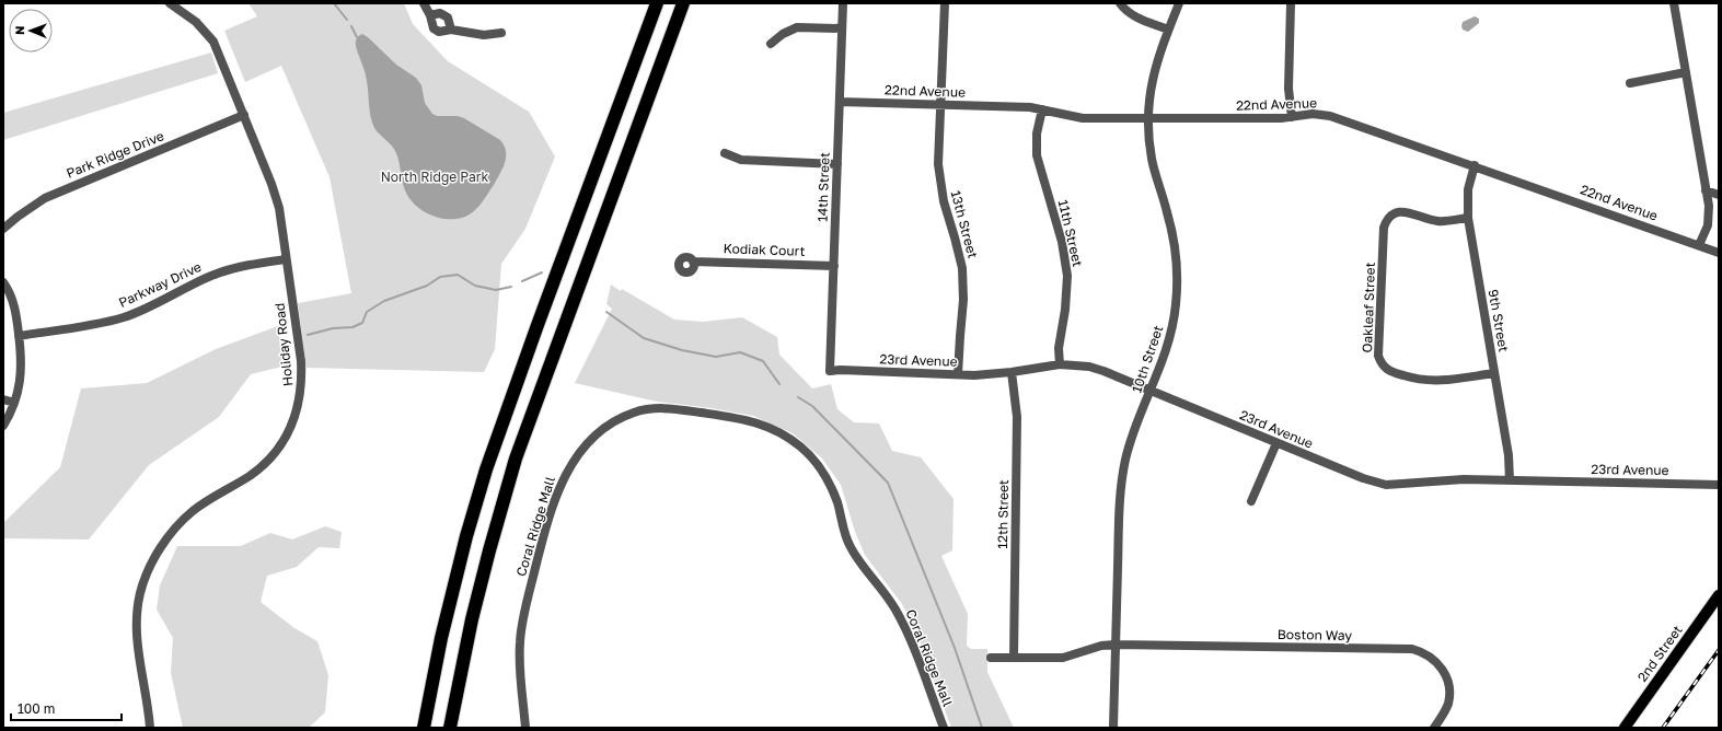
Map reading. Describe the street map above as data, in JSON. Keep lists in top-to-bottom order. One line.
{"streets":{"main road":["2nd Street"],"street":["22nd Avenue","Park Ridge Drive","14th Street","13th Street","11th Street","Kodiak Court","Parkway Drive","Oakleaf Street","9th Street","Holiday Road","10th Street","23rd Avenue","12th Street","Coral Ridge Mall","Boston Way"]},"crossings":[["22nd Avenue","14th Street"],["22nd Avenue","13th Street"],["22nd Avenue","11th Street"],["22nd Avenue","9th Street"],["22nd Avenue","10th Street"],["Park Ridge Drive","Holiday Road"],["14th Street","Kodiak Court"],["14th Street","23rd Avenue"],["13th Street","23rd Avenue"],["11th Street","23rd Avenue"],["Parkway Drive","Holiday Road"],["Oakleaf Street","9th Street"],["9th Street","23rd Avenue"],["10th Street","23rd Avenue"],["10th Street","Boston Way"],["23rd Avenue","12th Street"],["12th Street","Boston Way"]],"parks":["North Ridge Park"],"scale_bar":"100 m","north":"left"}
